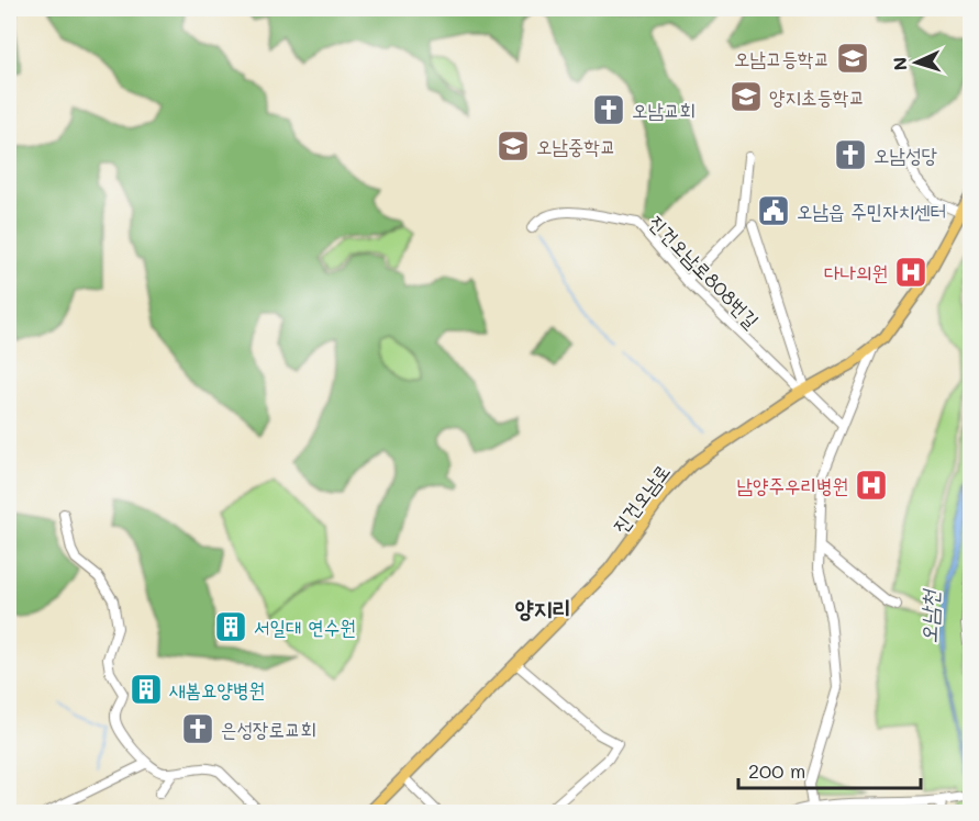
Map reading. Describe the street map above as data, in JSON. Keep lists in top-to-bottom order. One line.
{"streets":{"main road":["진건오남로"],"street":["진건오남로808번길"]},"crossings":[["진건오남로808번길","진건오남로"]],"districts":["양지리"],"water":["오남천"],"places":{"school or university":["오남고등학교","양지초등학교","오남중학교"],"church":["오남교회","오남성당","은성장로교회"],"public building":["오남읍 주민자치센터"],"hospital":["다나의원","남양주우리병원"],"building":["서일대 연수원","새봄요양병원"]},"scale_bar":"200 m","north":"left"}
